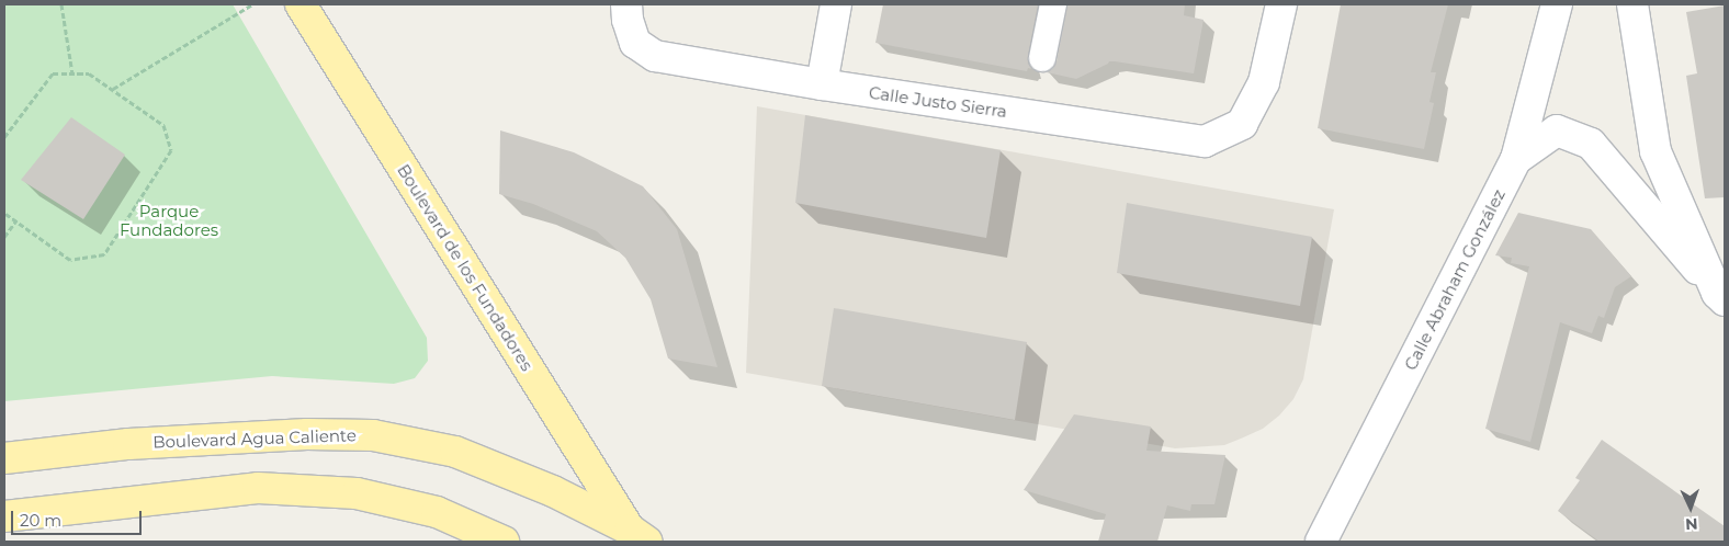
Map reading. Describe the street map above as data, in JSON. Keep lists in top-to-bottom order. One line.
{"streets":{"main road":["Boulevard de los Fundadores","Boulevard Agua Caliente"],"street":["Calle Justo Sierra","Calle Abraham González"]},"crossings":[["Boulevard de los Fundadores","Boulevard Agua Caliente"]],"parks":["Parque Fundadores"],"scale_bar":"20 m","north":"bottom"}
